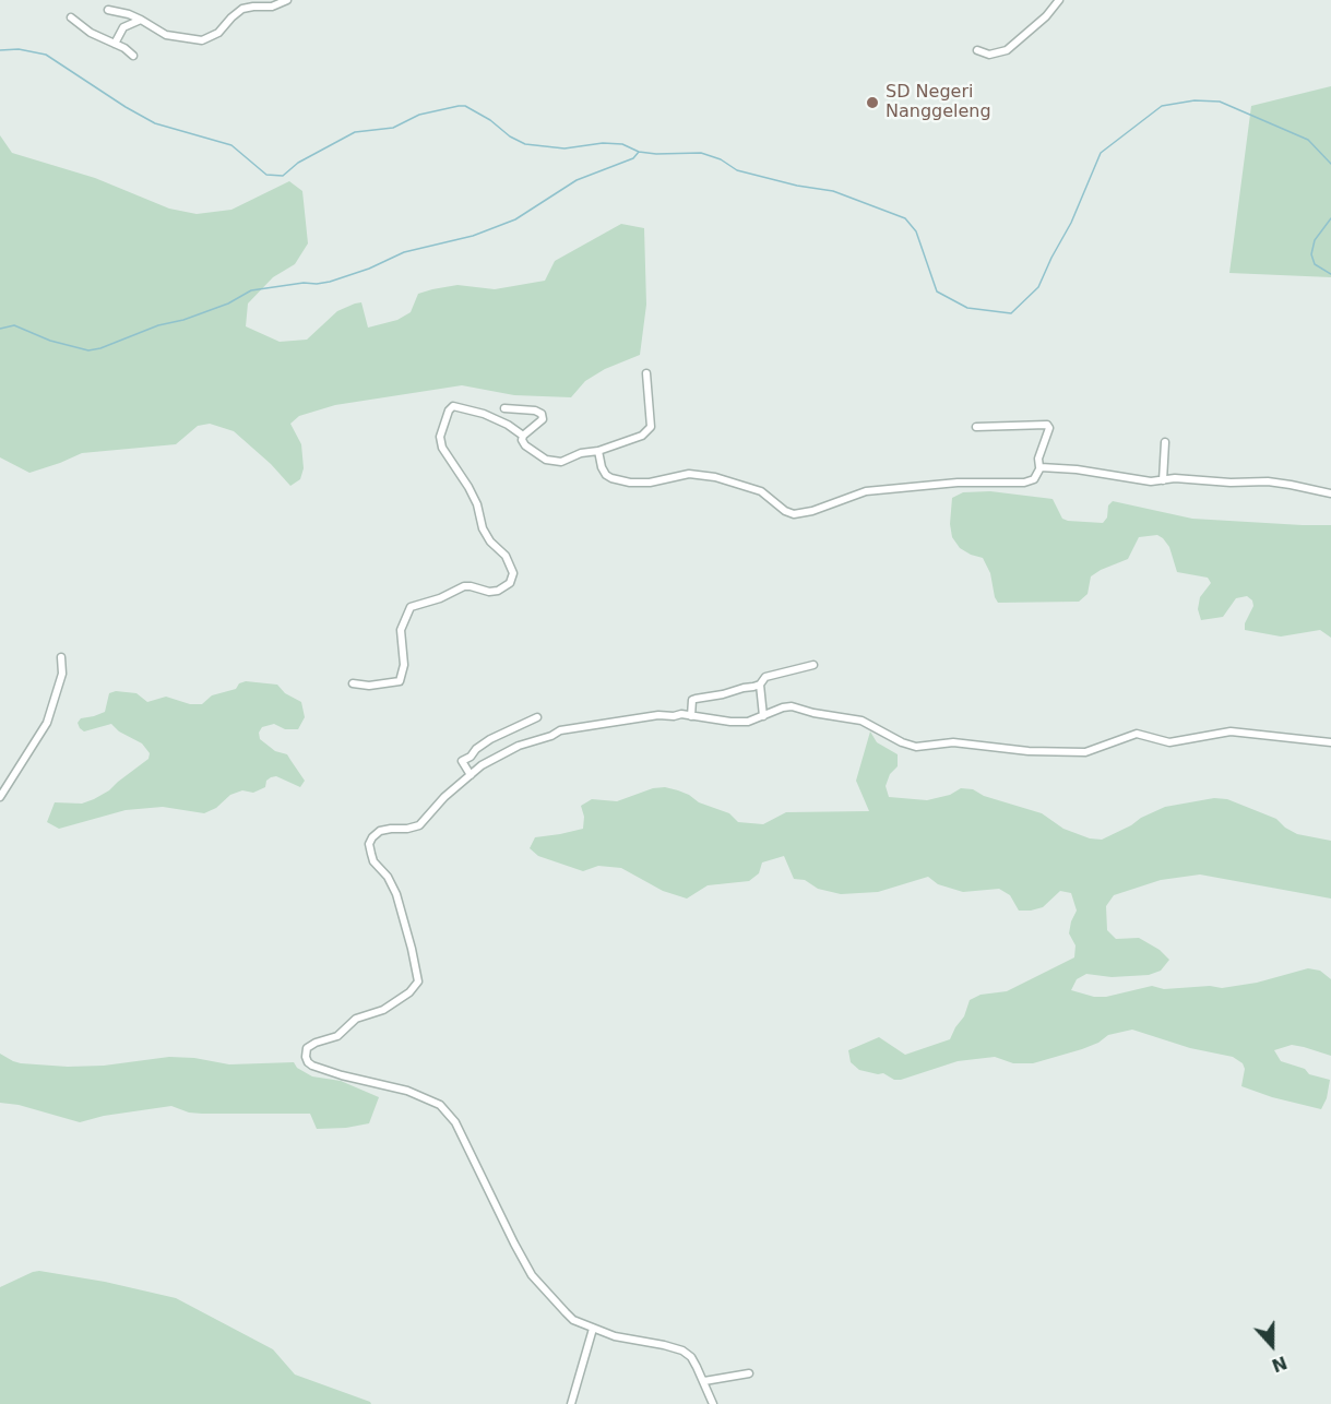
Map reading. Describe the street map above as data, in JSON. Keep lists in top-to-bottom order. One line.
{"places":["SD Negeri Nanggeleng"],"north":"bottom"}
